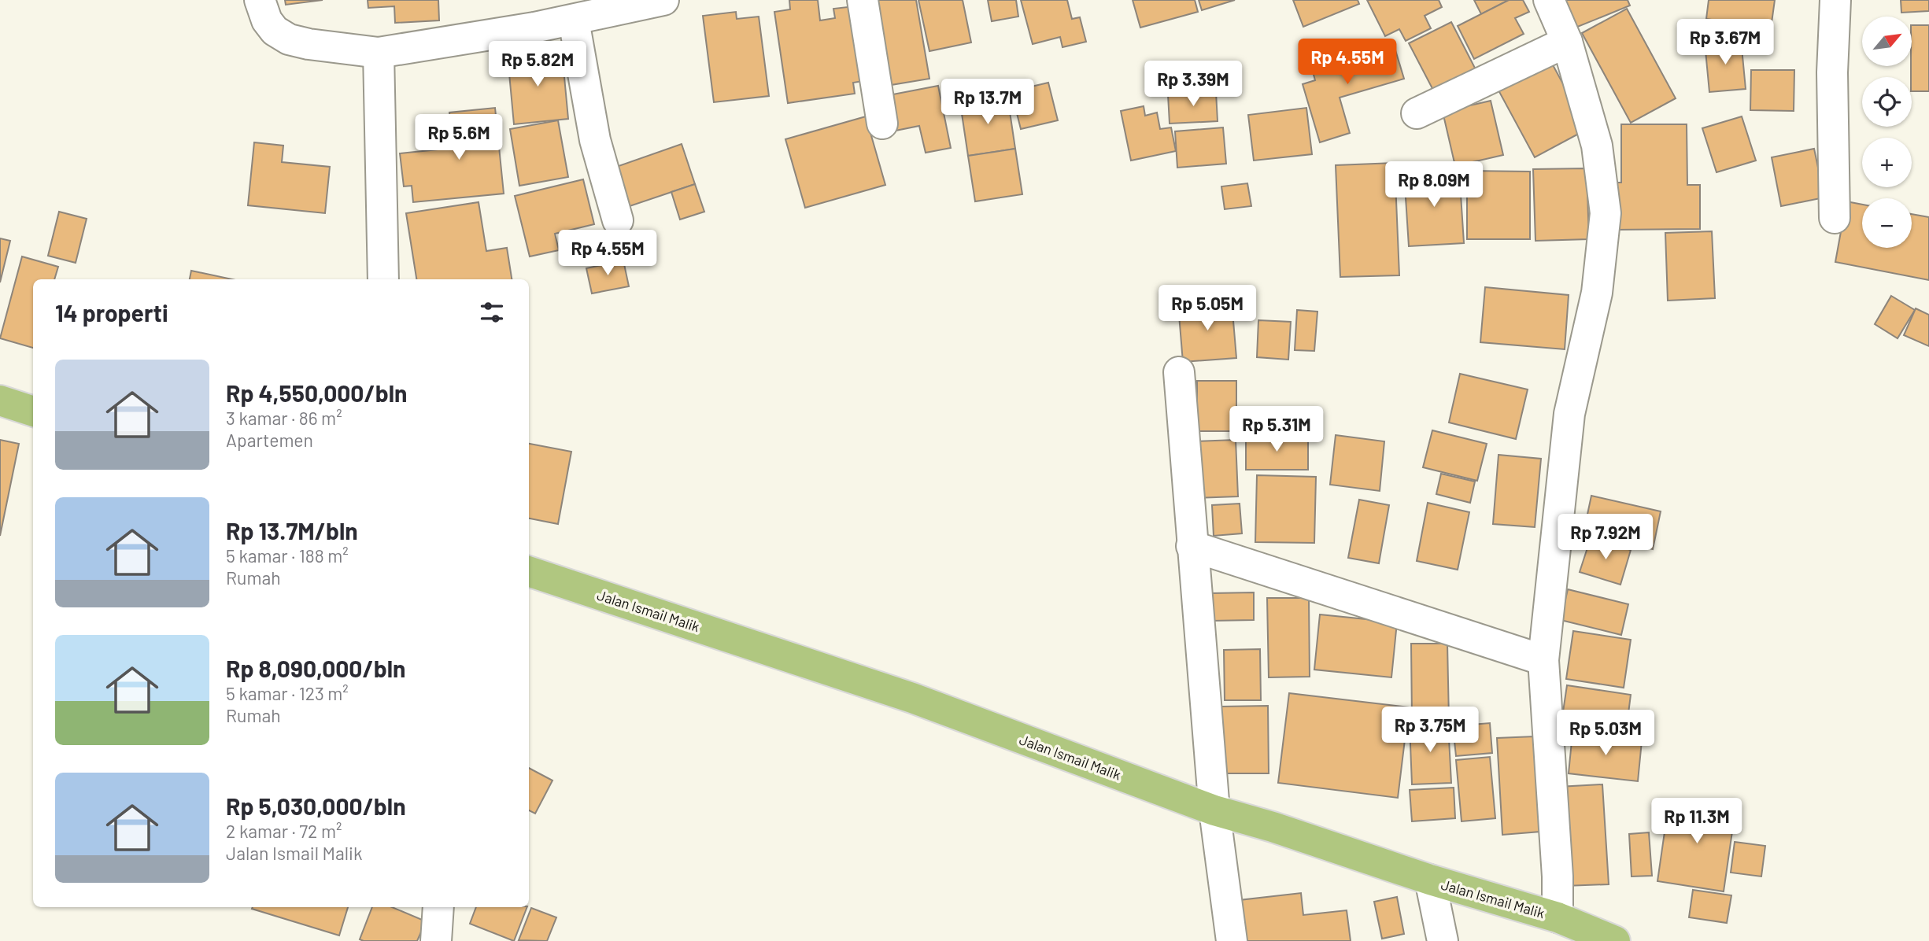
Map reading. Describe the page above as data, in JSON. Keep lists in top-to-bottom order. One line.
{"streets":{"main road":["Jalan Ismail Malik"]},"north":"top right","page":{"map_buttons":["+","−"],"price":["Rp 3.67M","Rp 4.55M","Rp 5.82M","Rp 3.39M","Rp 13.7M","Rp 5.6M","Rp 8.09M","Rp 4.55M","Rp 5.05M","Rp 5.31M","Rp 7.92M","Rp 3.75M","Rp 5.03M","Rp 11.3M"],"heading":"14 properti","list":[{"name":"Rp 4,550,000/bln","note":"3 kamar · 86 m² · Apartemen"},{"name":"Rp 13.7M/bln","note":"5 kamar · 188 m² · Rumah"},{"name":"Rp 8,090,000/bln","note":"5 kamar · 123 m² · Rumah"},{"name":"Rp 5,030,000/bln","note":"2 kamar · 72 m² · Jalan Ismail Malik"}]}}
